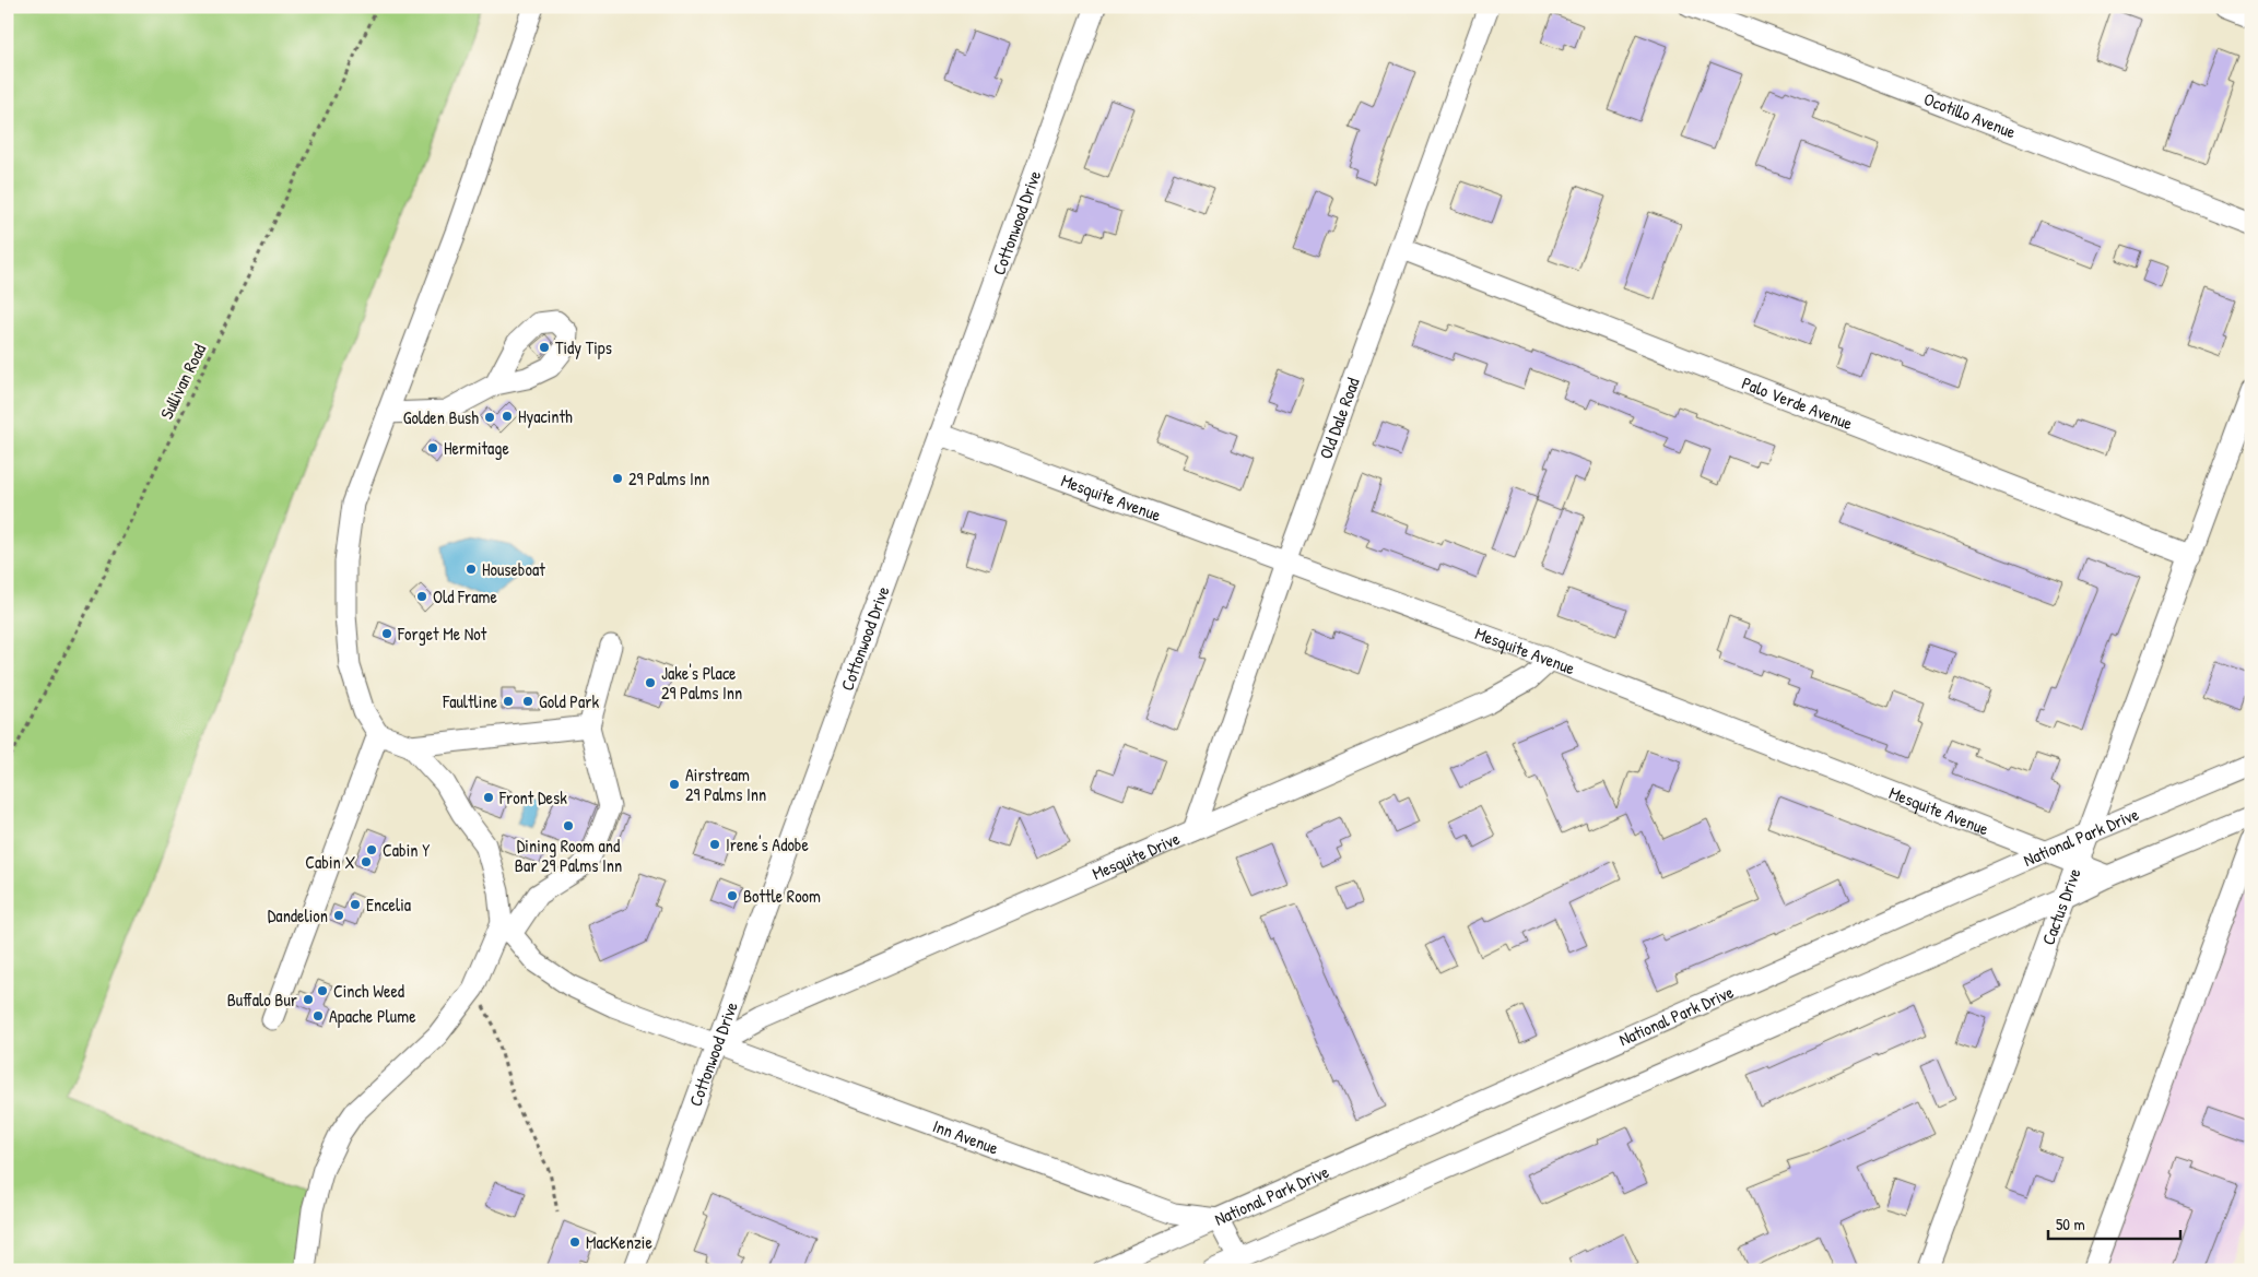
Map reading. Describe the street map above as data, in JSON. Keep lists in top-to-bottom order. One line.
{"streets":{"street":["Ocotillo Avenue","Cottonwood Drive","Palo Verde Avenue","Old Dale Road","Mesquite Avenue","National Park Drive","Mesquite Drive","Cactus Drive","Inn Avenue"],"path":["Sullivan Road"]},"crossings":[["Cottonwood Drive","Mesquite Avenue"],["Cottonwood Drive","Mesquite Drive"],["Cottonwood Drive","Inn Avenue"],["Palo Verde Avenue","Old Dale Road"],["Palo Verde Avenue","Cactus Drive"],["Old Dale Road","Mesquite Avenue"],["Old Dale Road","Mesquite Drive"],["Mesquite Avenue","National Park Drive"],["Mesquite Avenue","Mesquite Drive"],["Mesquite Avenue","Cactus Drive"],["National Park Drive","Cactus Drive"],["National Park Drive","Inn Avenue"],["Mesquite Drive","Inn Avenue"]],"places":["Tidy Tips","Hyacinth","Golden Bush","Hermitage","29 Palms Inn","Houseboat","Old Frame","Forget Me Not","Jake's Place 29 Palms Inn","Faultline","Gold Park","Airstream 29 Palms Inn","Front Desk","Dining Room and Bar 29 Palms Inn","Irene's Adobe","Cabin Y","Cabin X","Bottle Room","Encelia","Dandelion","Cinch Weed","Buffalo Bur","Apache Plume","MacKenzie"],"scale_bar":"50 m"}
